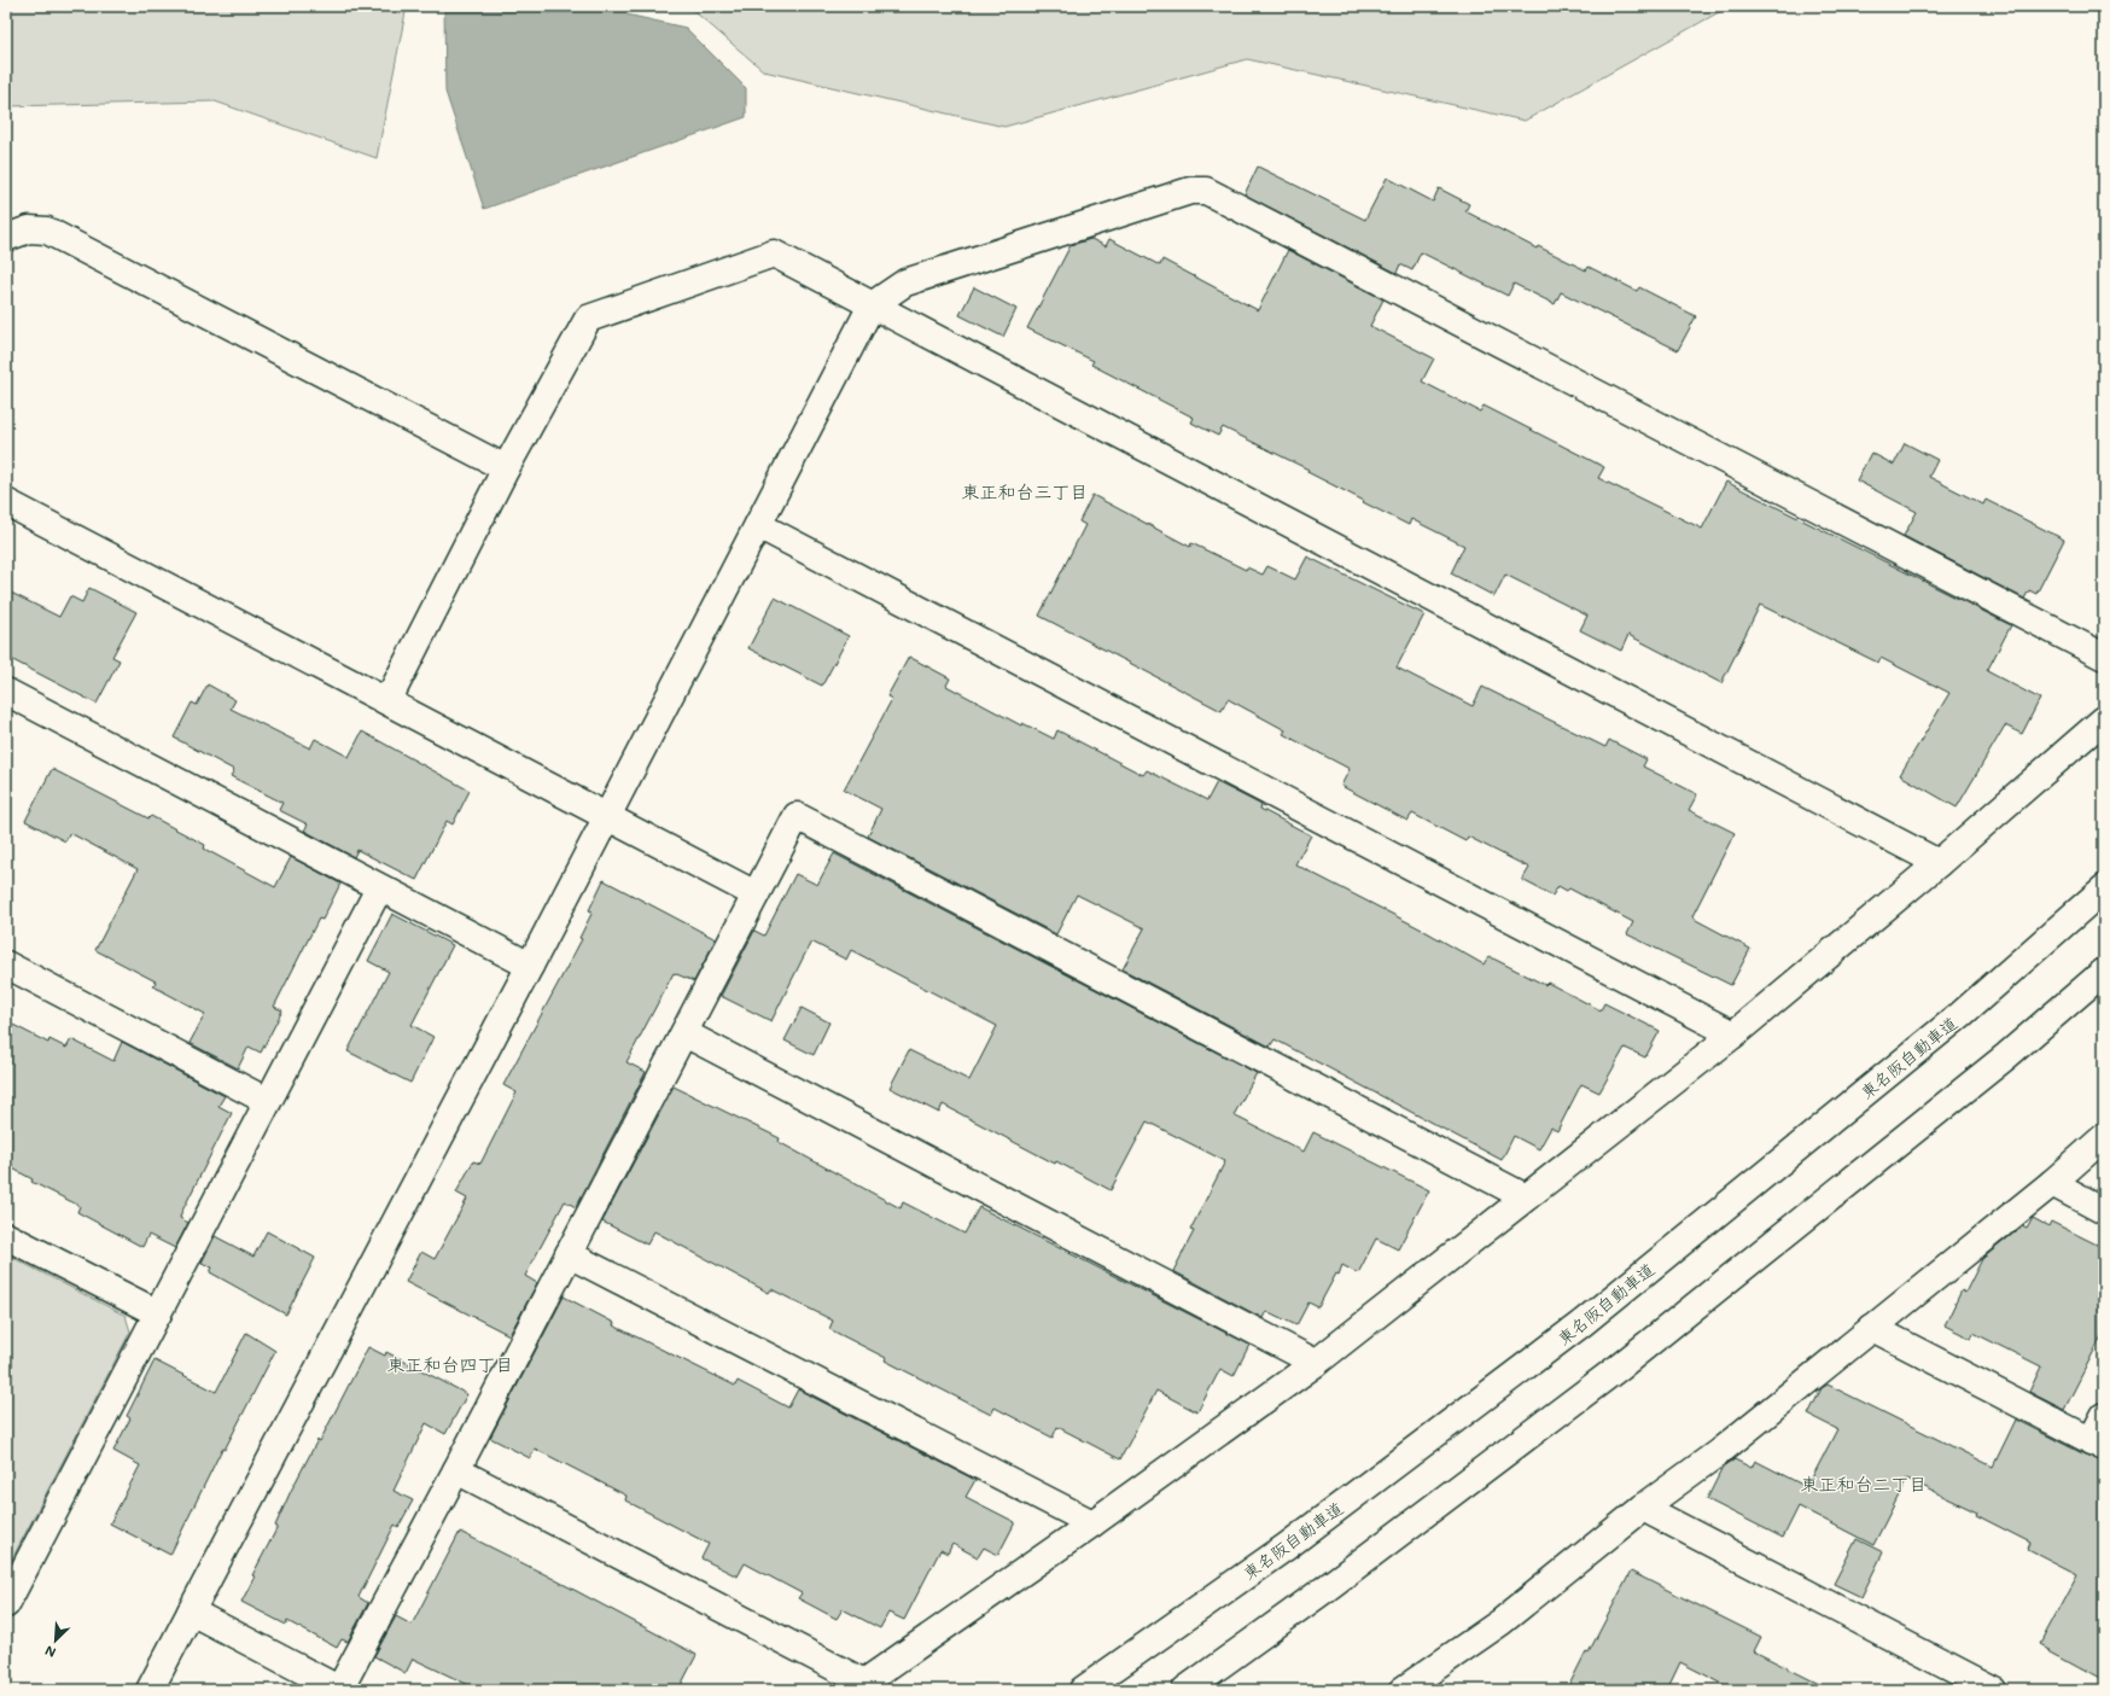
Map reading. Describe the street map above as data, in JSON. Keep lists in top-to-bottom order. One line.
{"streets":{"main road":["東名阪自動車道"]},"districts":["東正和台三丁目","東正和台四丁目","東正和台二丁目"],"north":"bottom left"}
